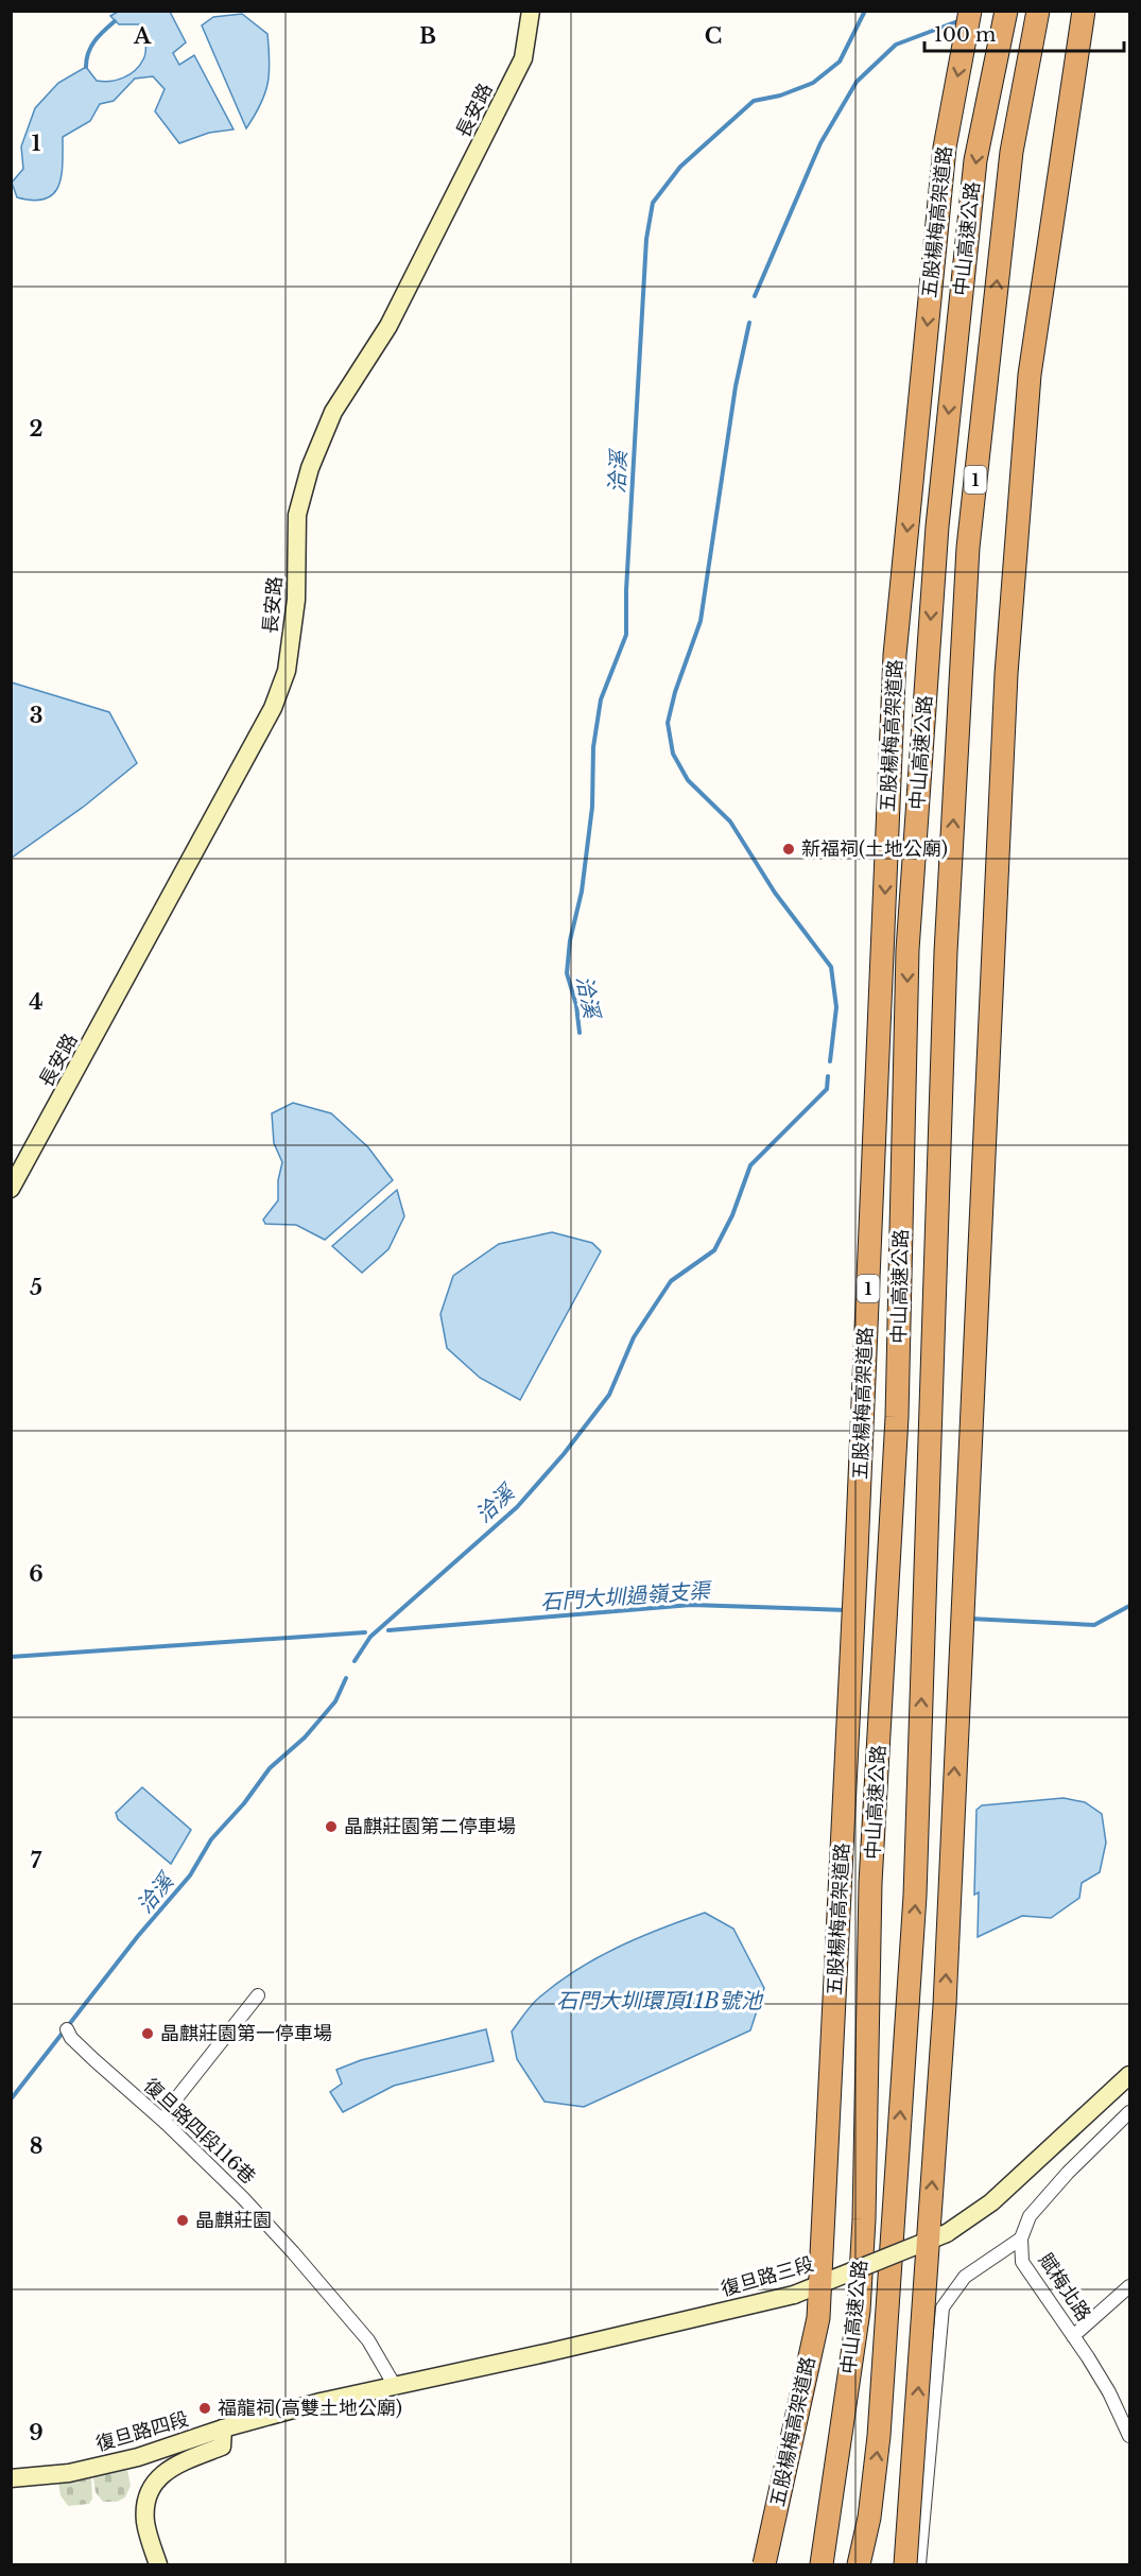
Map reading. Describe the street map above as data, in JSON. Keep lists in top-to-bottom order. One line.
{"streets":{"highway":["五股楊梅高架道路","中山高速公路","1"],"street":["長安路","復旦路四段116巷","復旦路三段","賦梅北路","復旦路四段"]},"crossings":[["復旦路四段116巷","復旦路三段"],["復旦路四段116巷","復旦路四段"],["復旦路三段","復旦路四段"]],"water":["洽溪","石門大圳過嶺支渠","石門大圳環頂11B號池"],"places":["新福祠(土地公廟)","晶麒莊園第二停車場","晶麒莊園第一停車場","晶麒莊園","福龍祠(高雙土地公廟)"],"scale_bar":"100 m","grid":{"columns":["A","B","C"],"rows":["1","2","3","4","5","6","7","8","9"]}}
